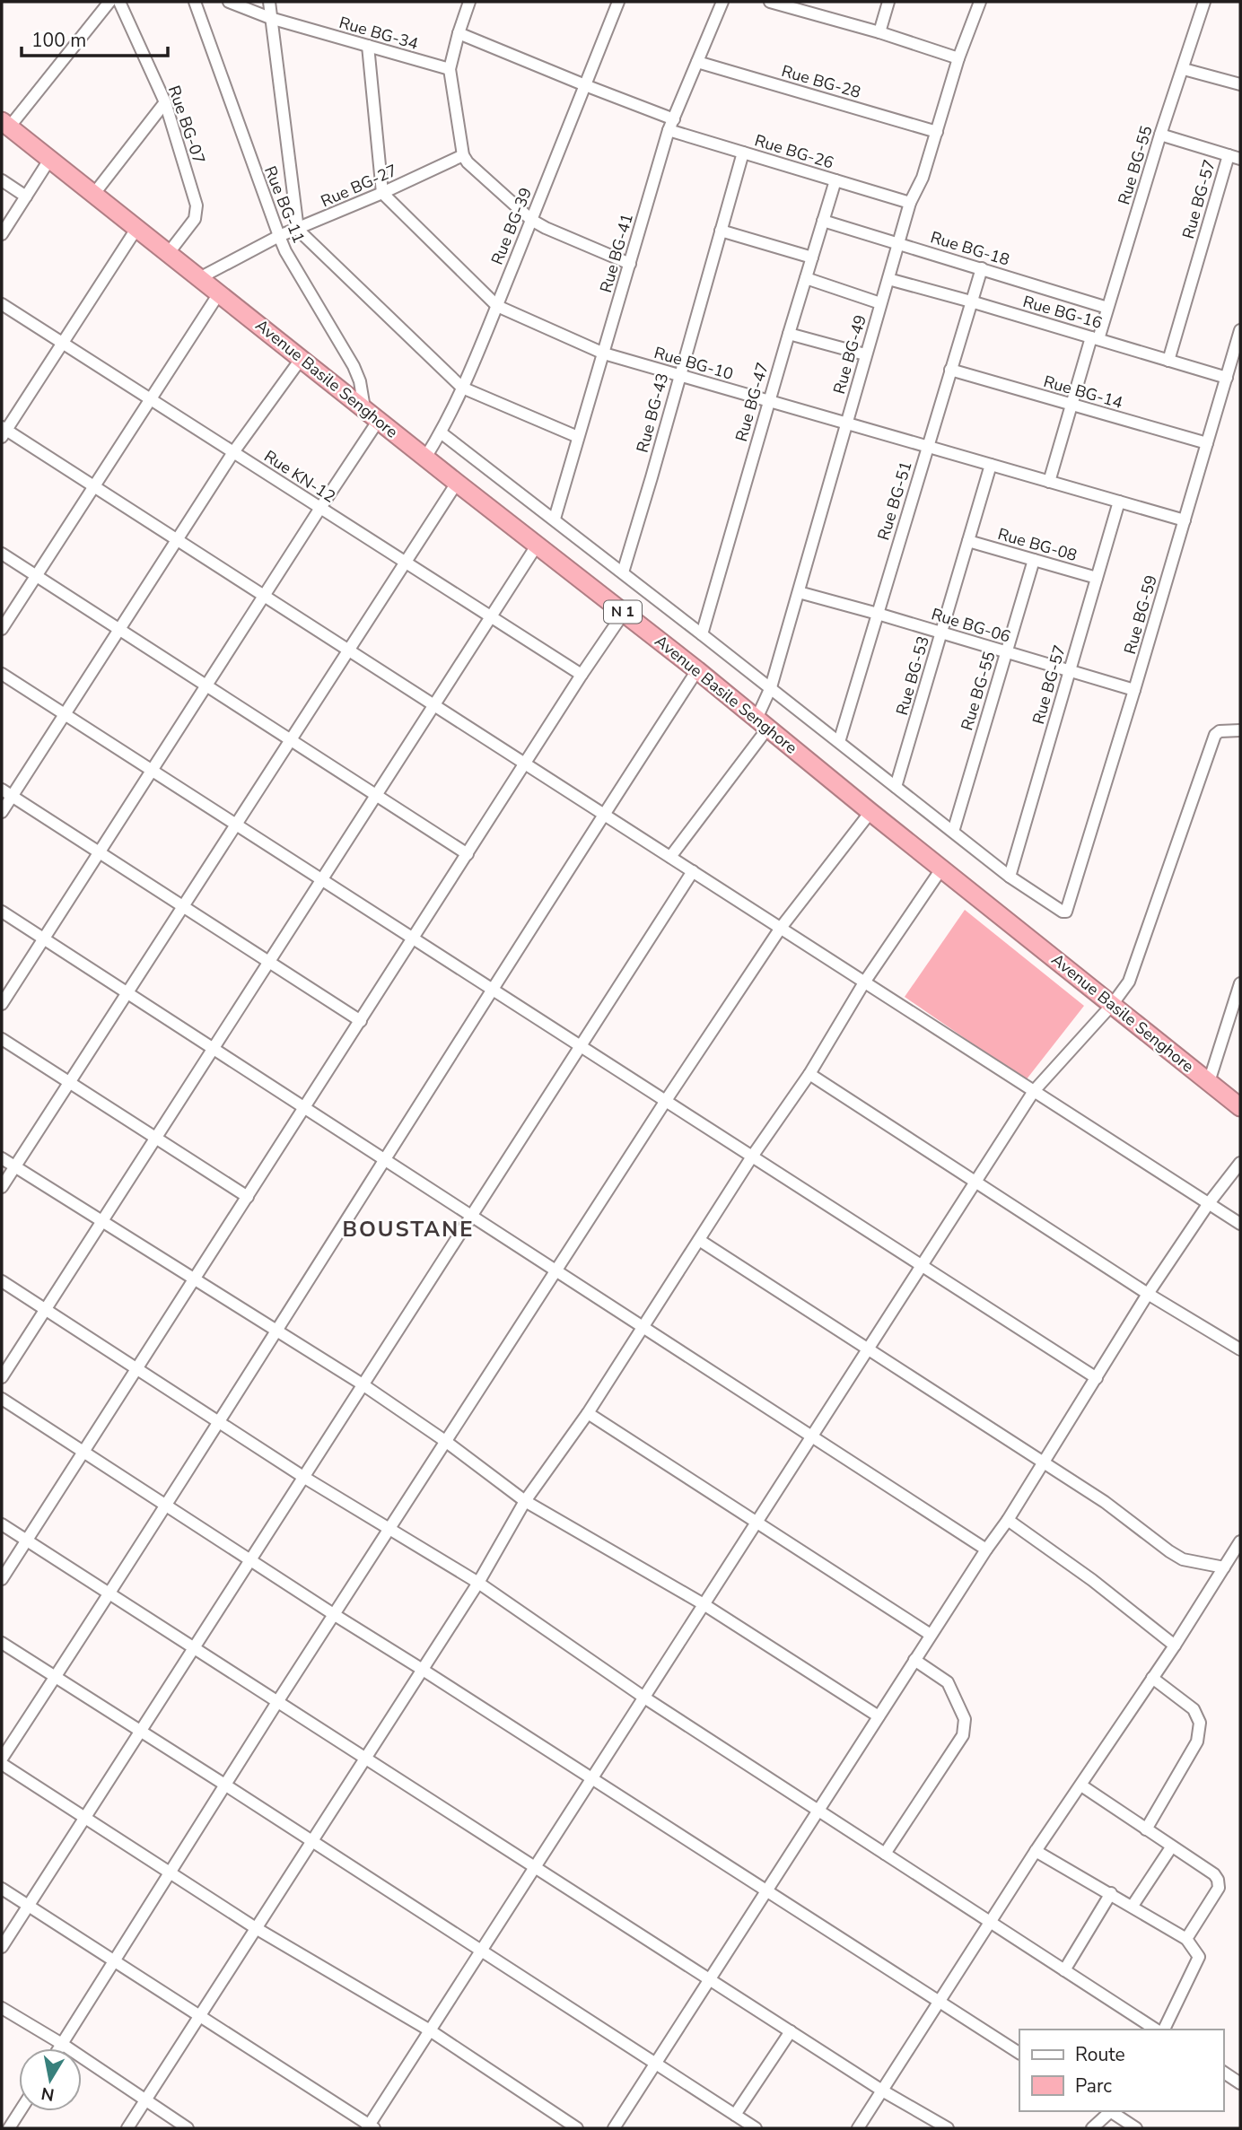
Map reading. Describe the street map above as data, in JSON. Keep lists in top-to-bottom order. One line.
{"streets":{"highway":["Avenue Basile Senghore","N 1"],"street":["Rue BG-34","Rue BG-28","Rue BG-07","Rue BG-26","Rue BG-55","Rue BG-27","Rue BG-57","Rue BG-11","Rue BG-39","Rue BG-18","Rue BG-41","Rue BG-16","Rue BG-49","Rue BG-10","Rue BG-14","Rue BG-47","Rue BG-43","Rue KN-12","Rue BG-51","Rue BG-08","Rue BG-59","Rue BG-06","Rue BG-53"]},"crossings":[["Rue BG-28","Rue BG-41"],["Rue BG-28","Rue BG-49"],["Rue BG-07","Avenue Basile Senghore"],["Rue BG-26","Rue BG-41"],["Rue BG-26","Rue BG-49"],["Rue BG-26","Rue BG-47"],["Rue BG-26","Rue BG-43"],["Rue BG-55","Rue BG-18"],["Rue BG-55","Rue BG-16"],["Rue BG-55","Rue BG-10"],["Rue BG-55","Rue BG-14"],["Rue BG-55","Rue BG-08"],["Rue BG-55","Rue BG-06"],["Rue BG-27","Rue BG-11"],["Rue BG-27","Rue BG-10"],["Rue BG-27","Avenue Basile Senghore"],["Rue BG-57","Rue BG-16"],["Rue BG-57","Rue BG-10"],["Rue BG-57","Rue BG-08"],["Rue BG-57","Rue BG-59"],["Rue BG-57","Rue BG-06"],["Rue BG-11","Avenue Basile Senghore"],["Rue BG-39","Rue BG-10"],["Rue BG-39","Avenue Basile Senghore"],["Rue BG-18","Rue BG-49"],["Rue BG-18","Rue BG-47"],["Rue BG-18","Rue BG-51"],["Rue BG-41","Rue BG-10"],["Rue BG-16","Rue BG-49"],["Rue BG-16","Rue BG-51"],["Rue BG-16","Rue BG-59"],["Rue BG-49","Rue BG-10"],["Rue BG-49","Avenue Basile Senghore"],["Rue BG-49","Rue BG-06"],["Rue BG-10","Rue BG-47"],["Rue BG-10","Rue BG-43"],["Rue BG-10","Rue BG-51"],["Rue BG-10","Rue BG-59"],["Rue BG-10","Rue BG-53"],["Rue BG-14","Rue BG-51"],["Rue BG-14","Rue BG-59"],["Rue BG-51","Rue BG-06"],["Rue BG-08","Rue BG-53"],["Rue BG-59","Rue BG-06"],["Rue BG-06","Rue BG-53"]],"districts":["BOUSTANE"],"legend":["Route","Parc"],"scale_bar":"100 m","north":"bottom"}
